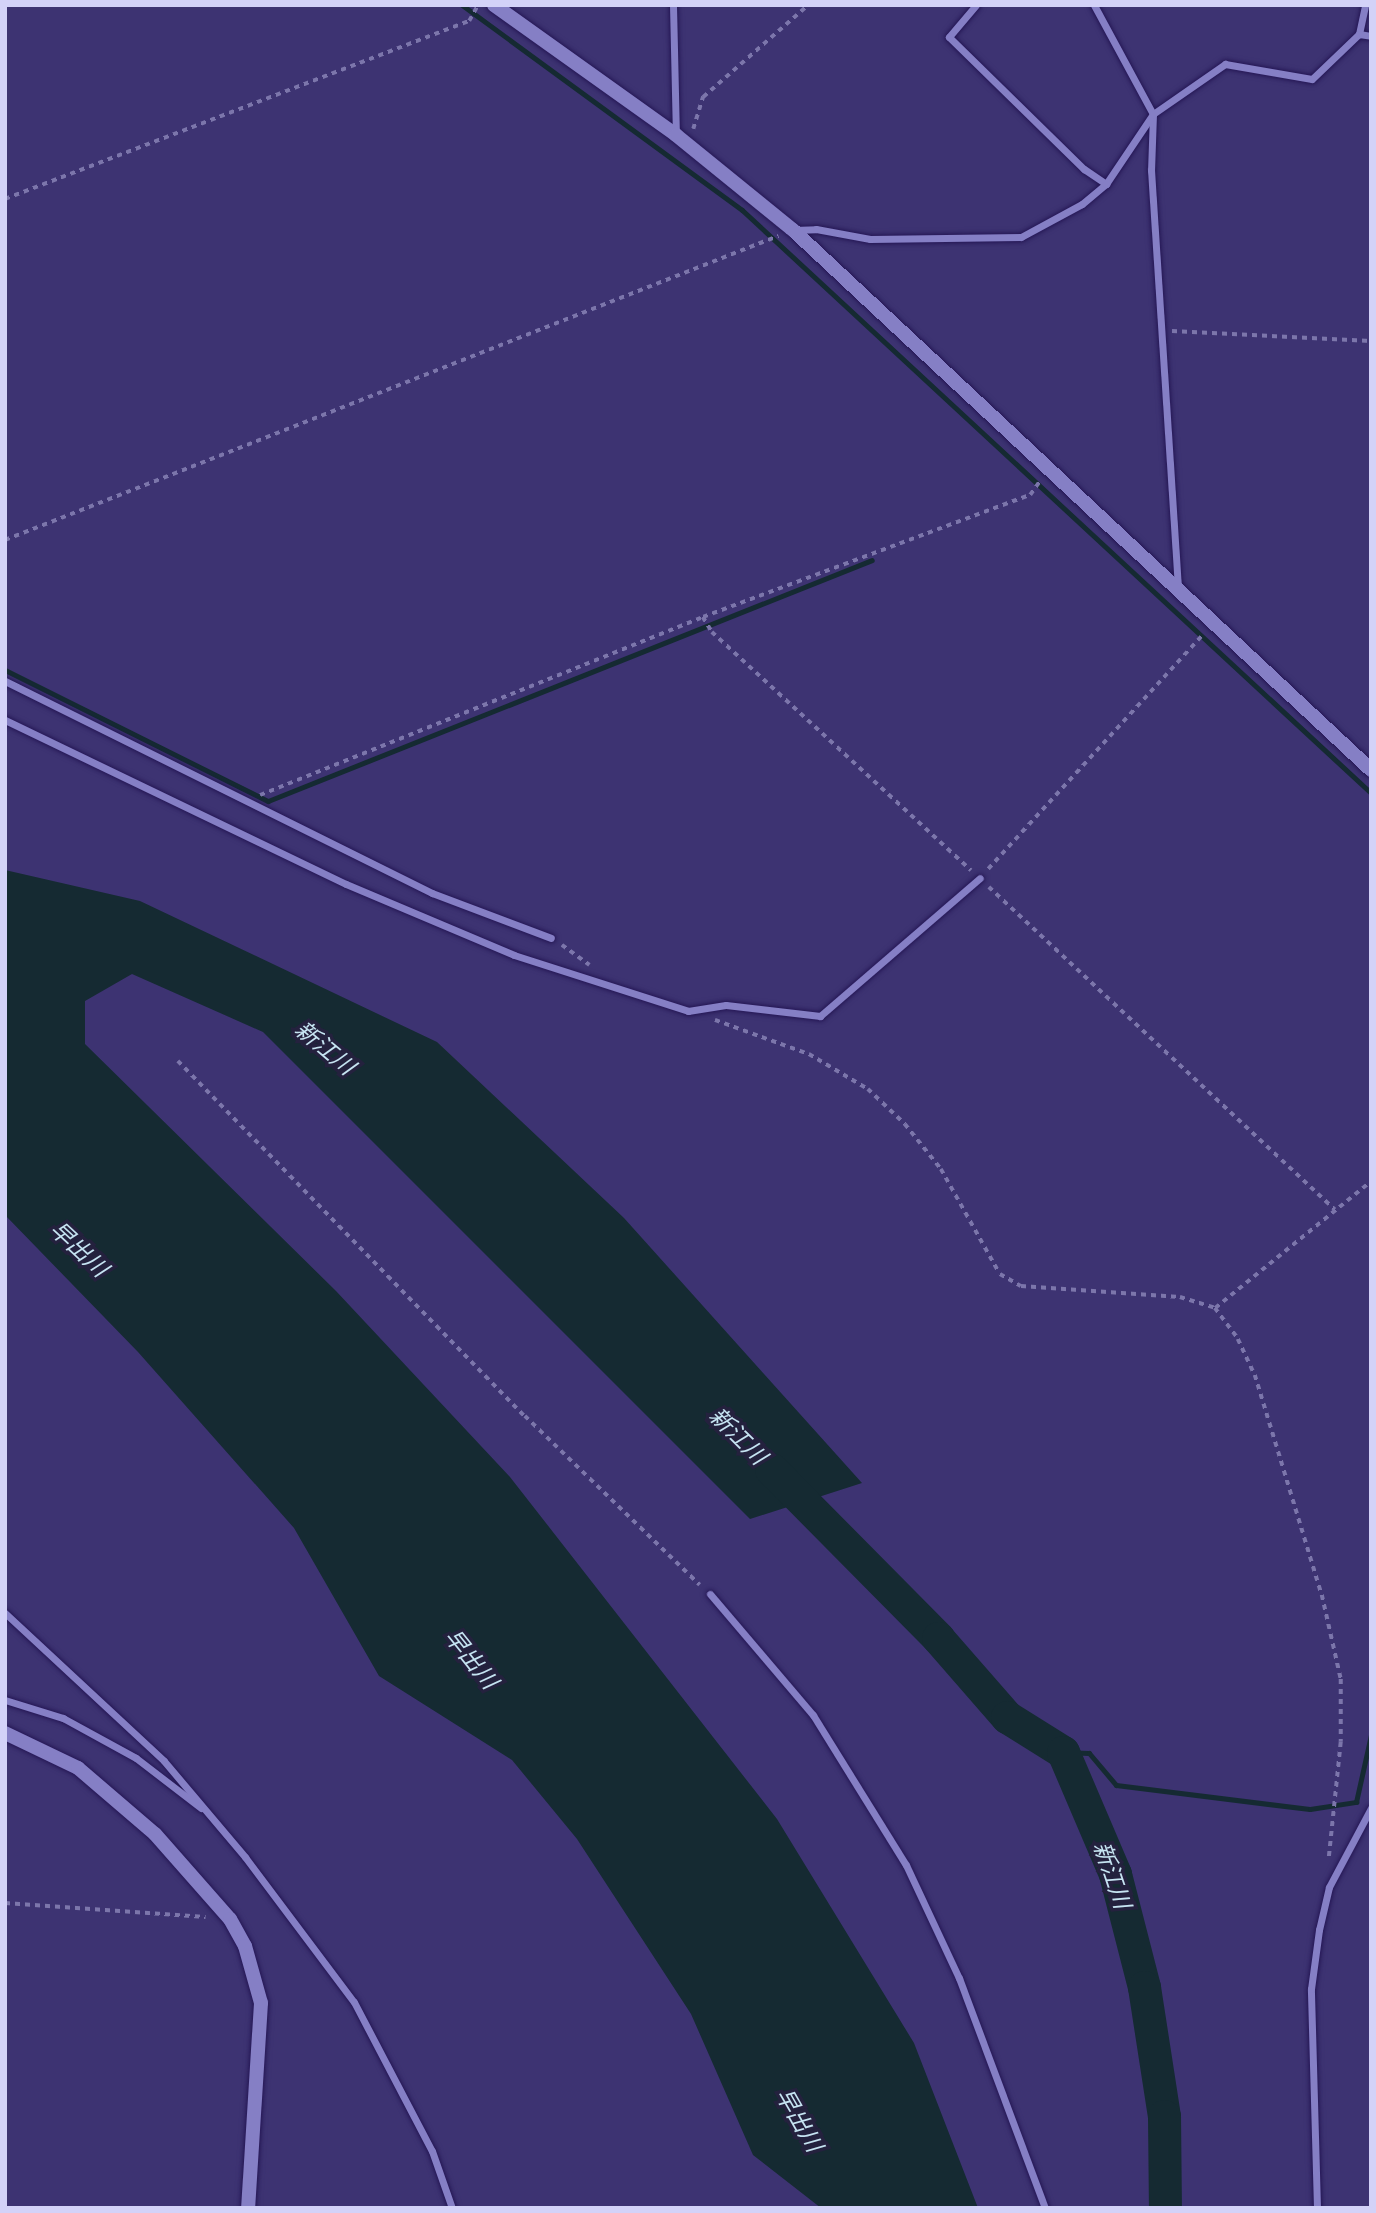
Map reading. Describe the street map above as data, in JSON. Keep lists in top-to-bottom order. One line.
{"water":["新江川","早出川"]}
